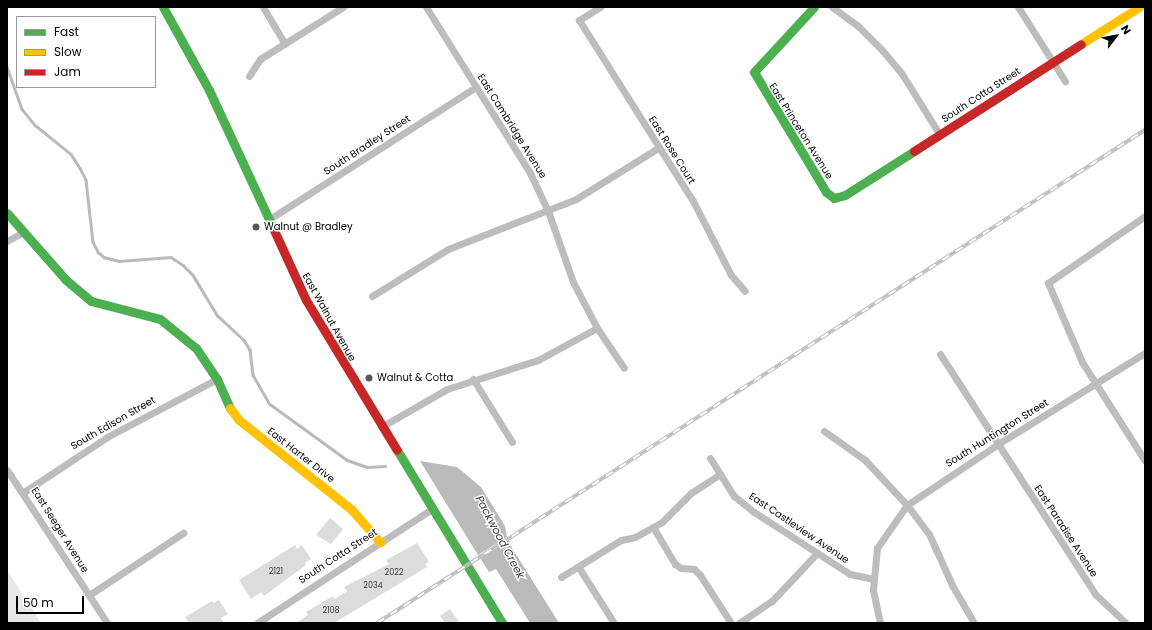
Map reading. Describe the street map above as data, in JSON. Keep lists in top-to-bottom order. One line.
{"streets":{"street":["South Cotta Street","East Cambridge Avenue","East Princeton Avenue","South Bradley Street","East Rose Court","East Walnut Avenue","South Edison Street","South Huntington Street","East Harter Drive","East Castleview Avenue","East Seeger Avenue","East Paradise Avenue"]},"crossings":[["South Cotta Street","East Princeton Avenue"],["South Cotta Street","East Walnut Avenue"],["South Cotta Street","East Harter Drive"],["East Cambridge Avenue","South Bradley Street"],["South Bradley Street","East Walnut Avenue"],["South Edison Street","East Harter Drive"],["South Edison Street","East Seeger Avenue"],["South Huntington Street","East Castleview Avenue"],["South Huntington Street","East Paradise Avenue"]],"water":["Packwood Creek"],"places":["Walnut @ Bradley","Walnut & Cotta"],"house_numbers":["2121","2022","2034","2108"],"legend":["Fast","Slow","Jam"],"scale_bar":"50 m","north":"top right"}
